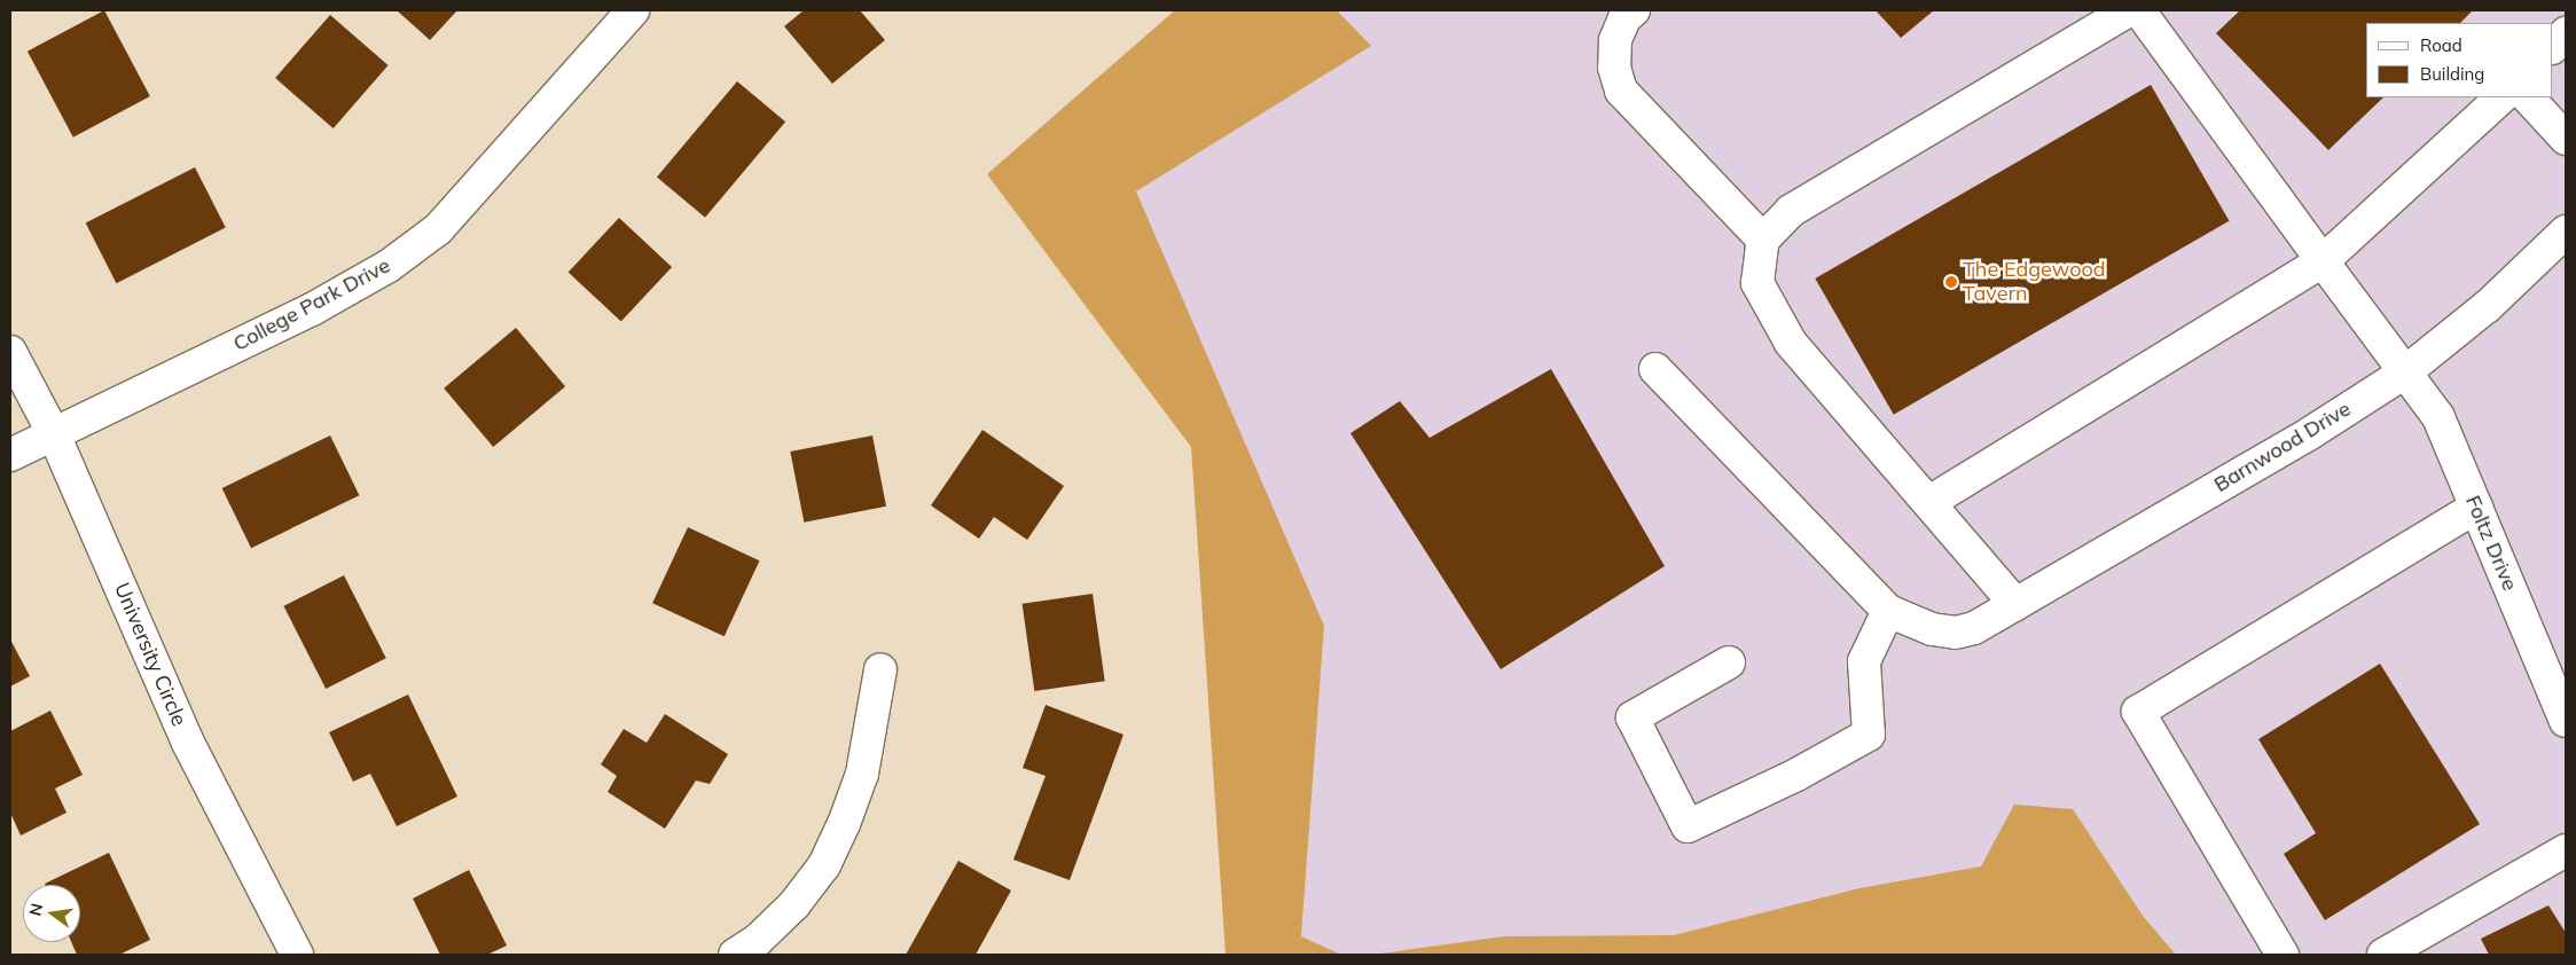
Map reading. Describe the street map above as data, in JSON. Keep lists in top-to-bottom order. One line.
{"streets":{"street":["College Park Drive","Barnwood Drive","Foltz Drive","University Circle"]},"crossings":[["College Park Drive","University Circle"],["Barnwood Drive","Foltz Drive"]],"places":["The Edgewood Tavern"],"legend":["Road","Building"],"north":"left"}
